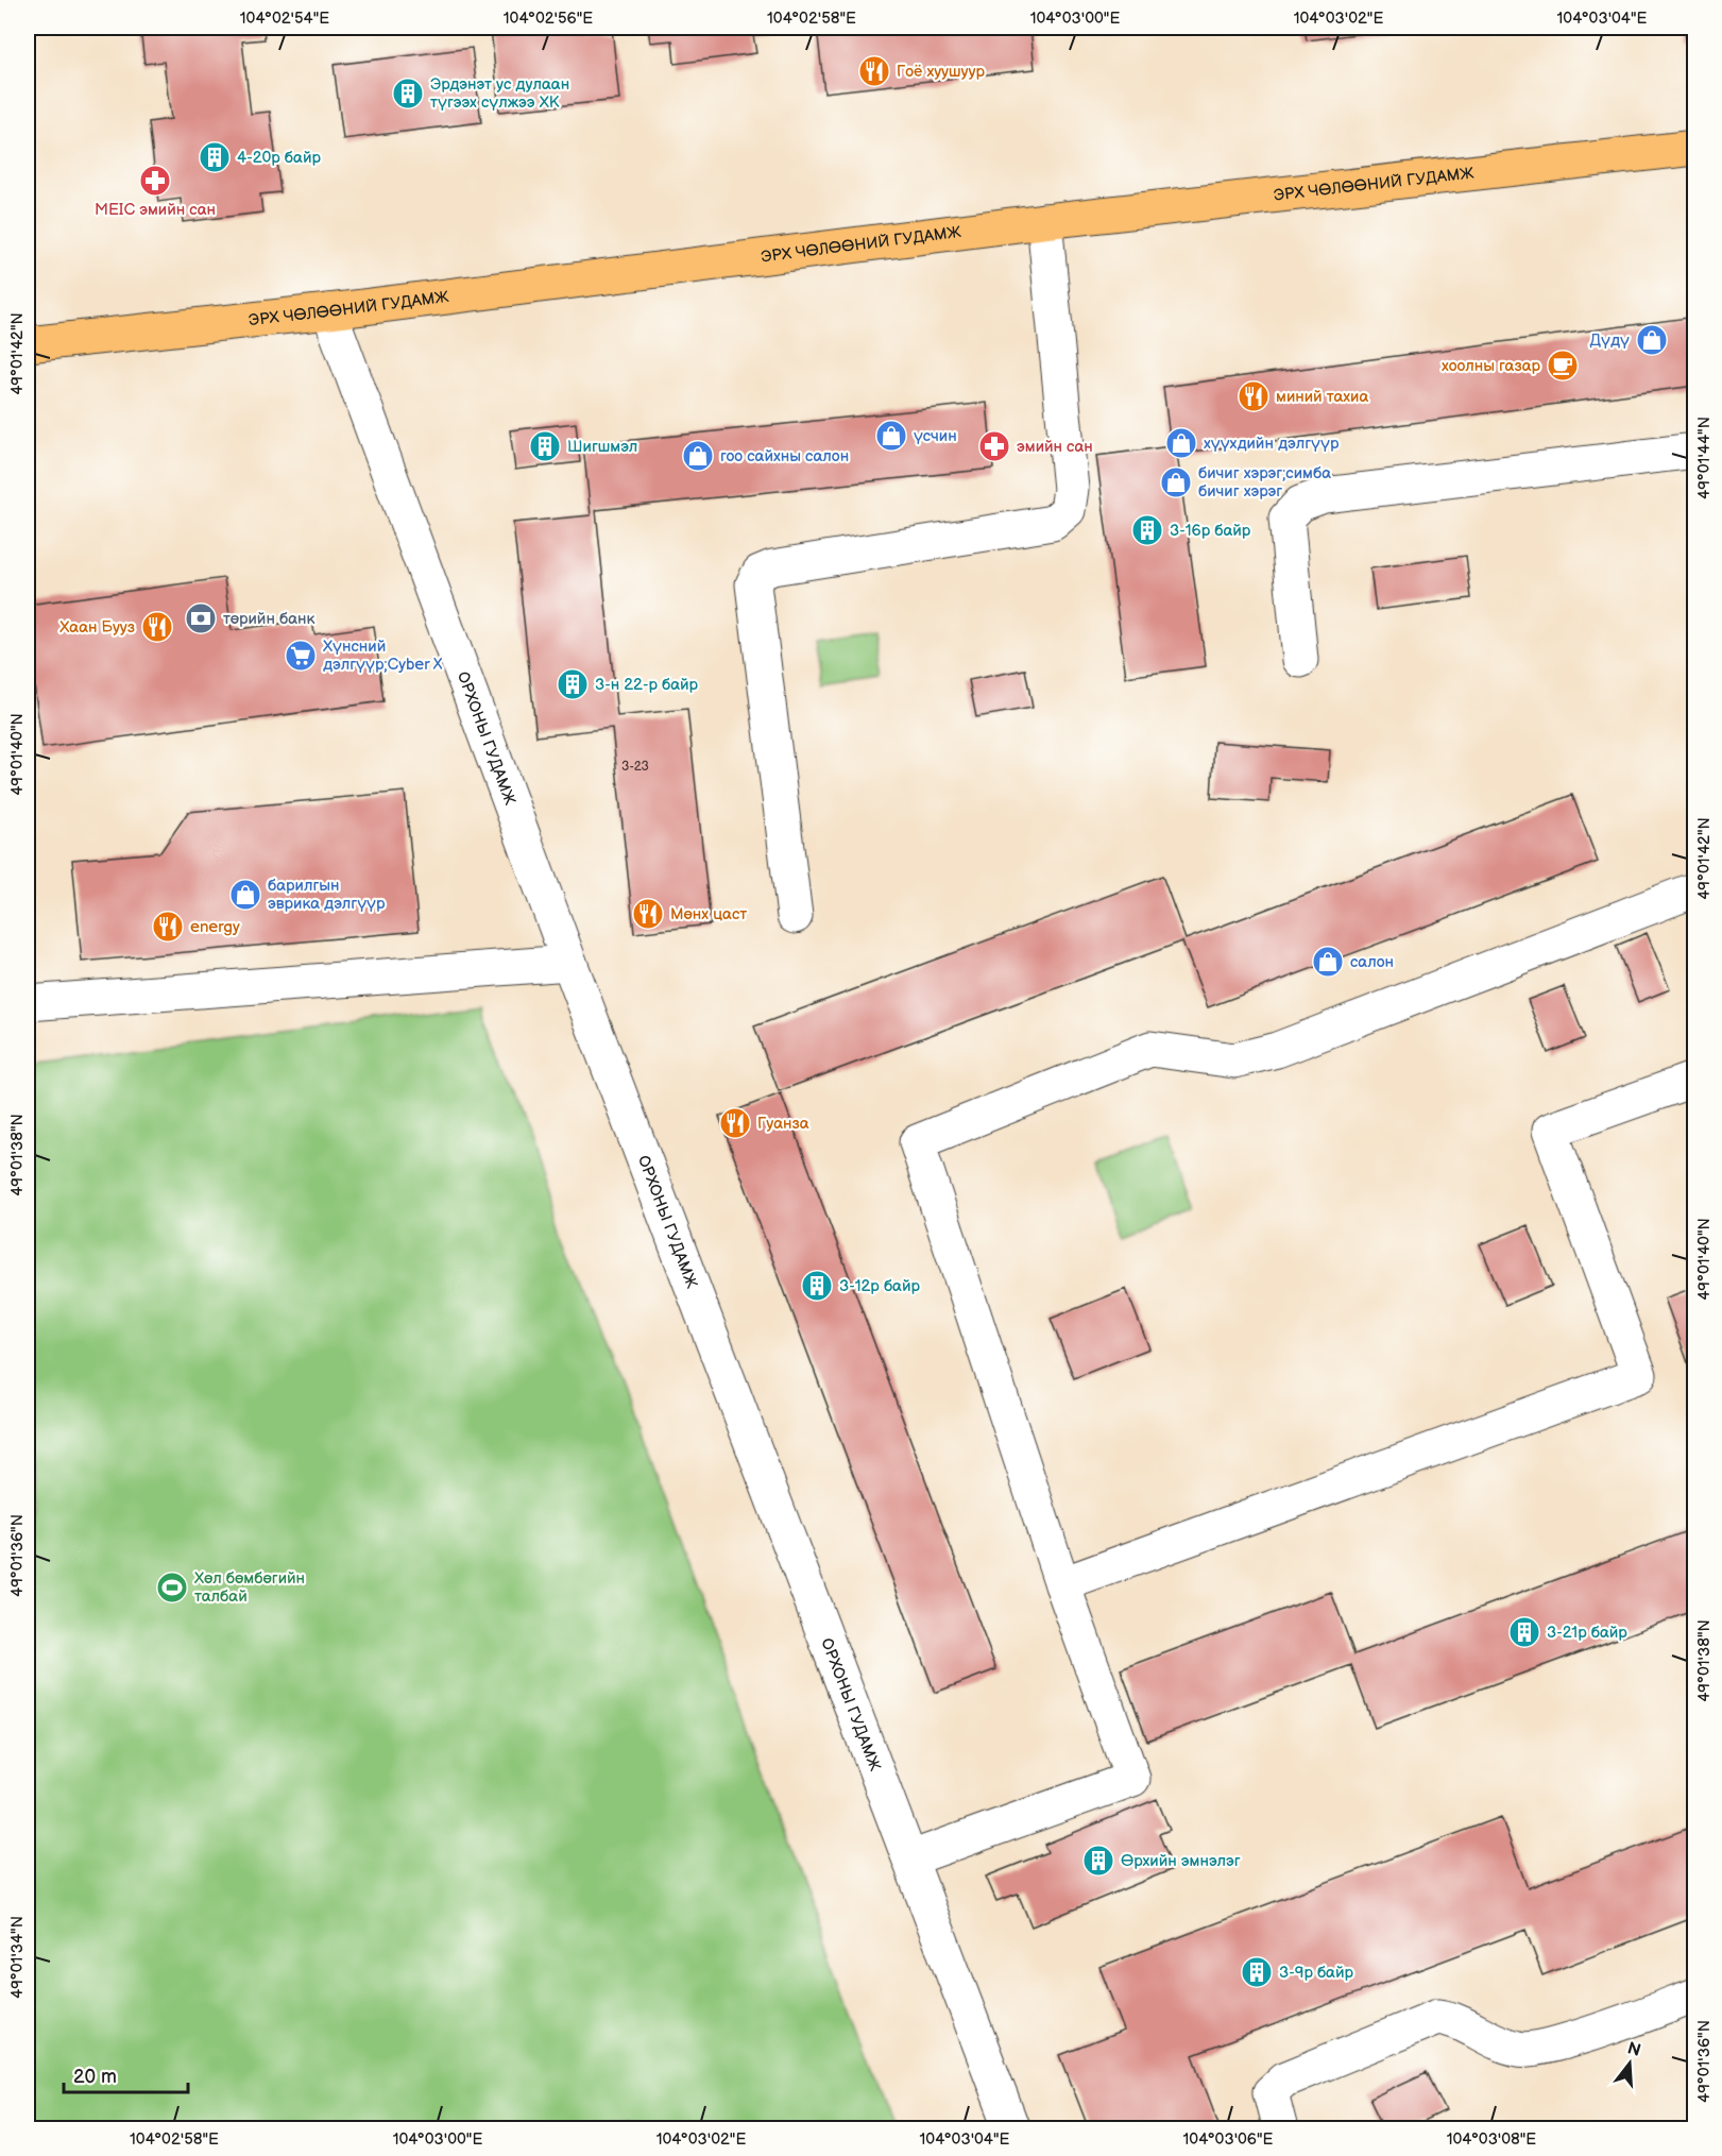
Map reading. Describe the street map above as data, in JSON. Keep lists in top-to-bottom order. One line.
{"streets":{"main road":["ЭРХ ЧӨЛӨӨНИЙ ГУДАМЖ"],"street":["ОРХОНЫ ГУДАМЖ"]},"crossings":[["ЭРХ ЧӨЛӨӨНИЙ ГУДАМЖ","ОРХОНЫ ГУДАМЖ"]],"places":{"restaurant":["Гоё хуушуур","миний тахиа","Хаан Бууз","Мөнх цаст","energy","Гуанза"],"building":["Эрдэнэт ус дулаан түгээх сүлжээ ХК","4-20р байр","Шигшмэл","3-16р байр","3-н 22-р байр","3-12р байр","3-21р байр","Өрхийн эмнэлэг","3-9р байр"],"pharmacy":["MEIC эмийн сан","эмийн сан"],"shop":["Дүдү","үсчин","хүүхдийн дэлгүүр","гоо сайхны салон","бичиг хэрэг;симба бичиг хэрэг","барилгын эврика дэлгүүр","салон"],"cafe":["хоолны газар"],"bank":["төрийн банк"],"supermarket":["Хүнсний дэлгүүр;Cyber X"],"sports":["Хөл бөмбөгийн талбай"]},"house_numbers":["3-23"],"scale_bar":"20 m","north":"top","coordinates":["104°02'54\"E","104°02'56\"E","104°02'58\"E","104°03'00\"E","104°03'02\"E","104°03'04\"E","49°01'42\"N","49°01'44\"N","49°01'40\"N","49°01'38\"N","49°01'36\"N","49°01'34\"N","104°03'06\"E","104°03'08\"E"]}
